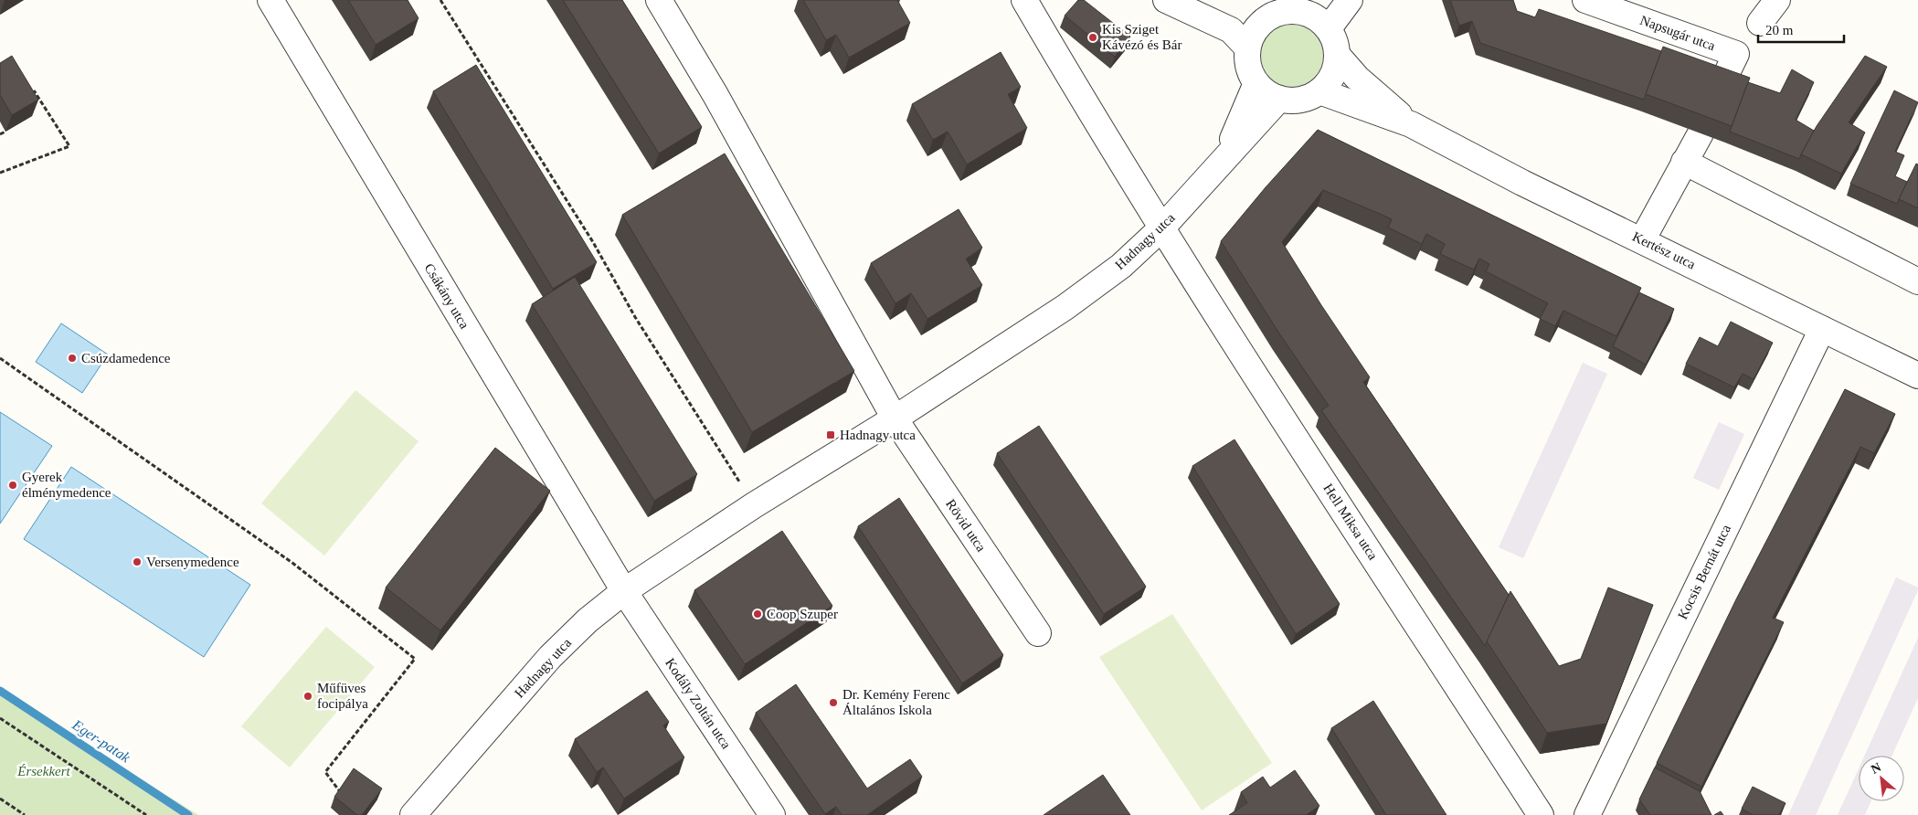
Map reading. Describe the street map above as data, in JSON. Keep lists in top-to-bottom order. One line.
{"streets":{"street":["Napsugár utca","Hadnagy utca","Kertész utca","Csákány utca","Hell Miksa utca","Rövid utca","Kocsis Bernát utca","Kodály Zoltán utca"]},"crossings":[["Hadnagy utca","Kertész utca"],["Hadnagy utca","Csákány utca"],["Hadnagy utca","Hell Miksa utca"],["Hadnagy utca","Rövid utca"],["Hadnagy utca","Kodály Zoltán utca"],["Kertész utca","Kocsis Bernát utca"],["Csákány utca","Kodály Zoltán utca"]],"water":["Eger-patak"],"parks":["Érsekkert"],"places":{"other":["Kis Sziget Kávézó és Bár","Csúzdamedence","Gyerek élménymedence","Versenymedence","Coop Szuper","Műfüves focipálya","Dr. Kemény Ferenc Általános Iskola"],"transit":["Hadnagy utca"]},"scale_bar":"20 m","north":"top left"}
